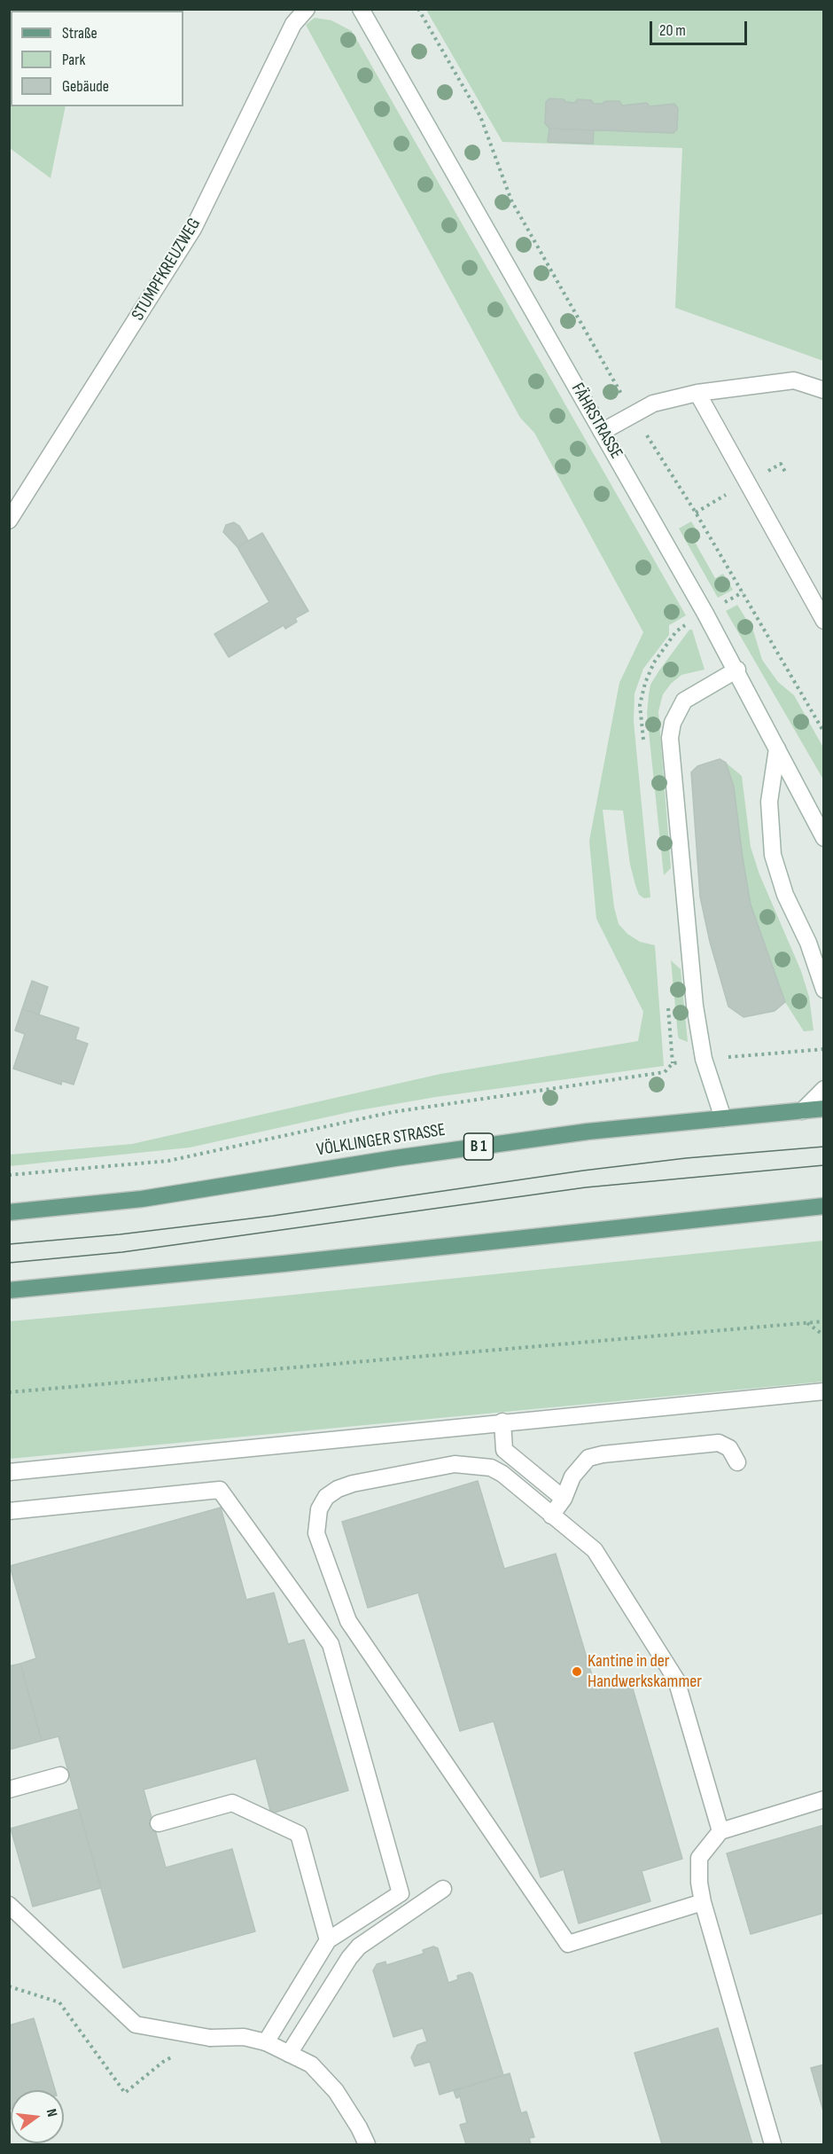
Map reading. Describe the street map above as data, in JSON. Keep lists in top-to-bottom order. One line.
{"streets":{"main road":["VÖLKLINGER STRASSE","B 1"],"street":["STUMPFKREUZWEG","FÄHRSTRASSE"]},"places":["Kantine in der Handwerkskammer"],"legend":["Straße","Park","Gebäude"],"scale_bar":"20 m","north":"right"}
